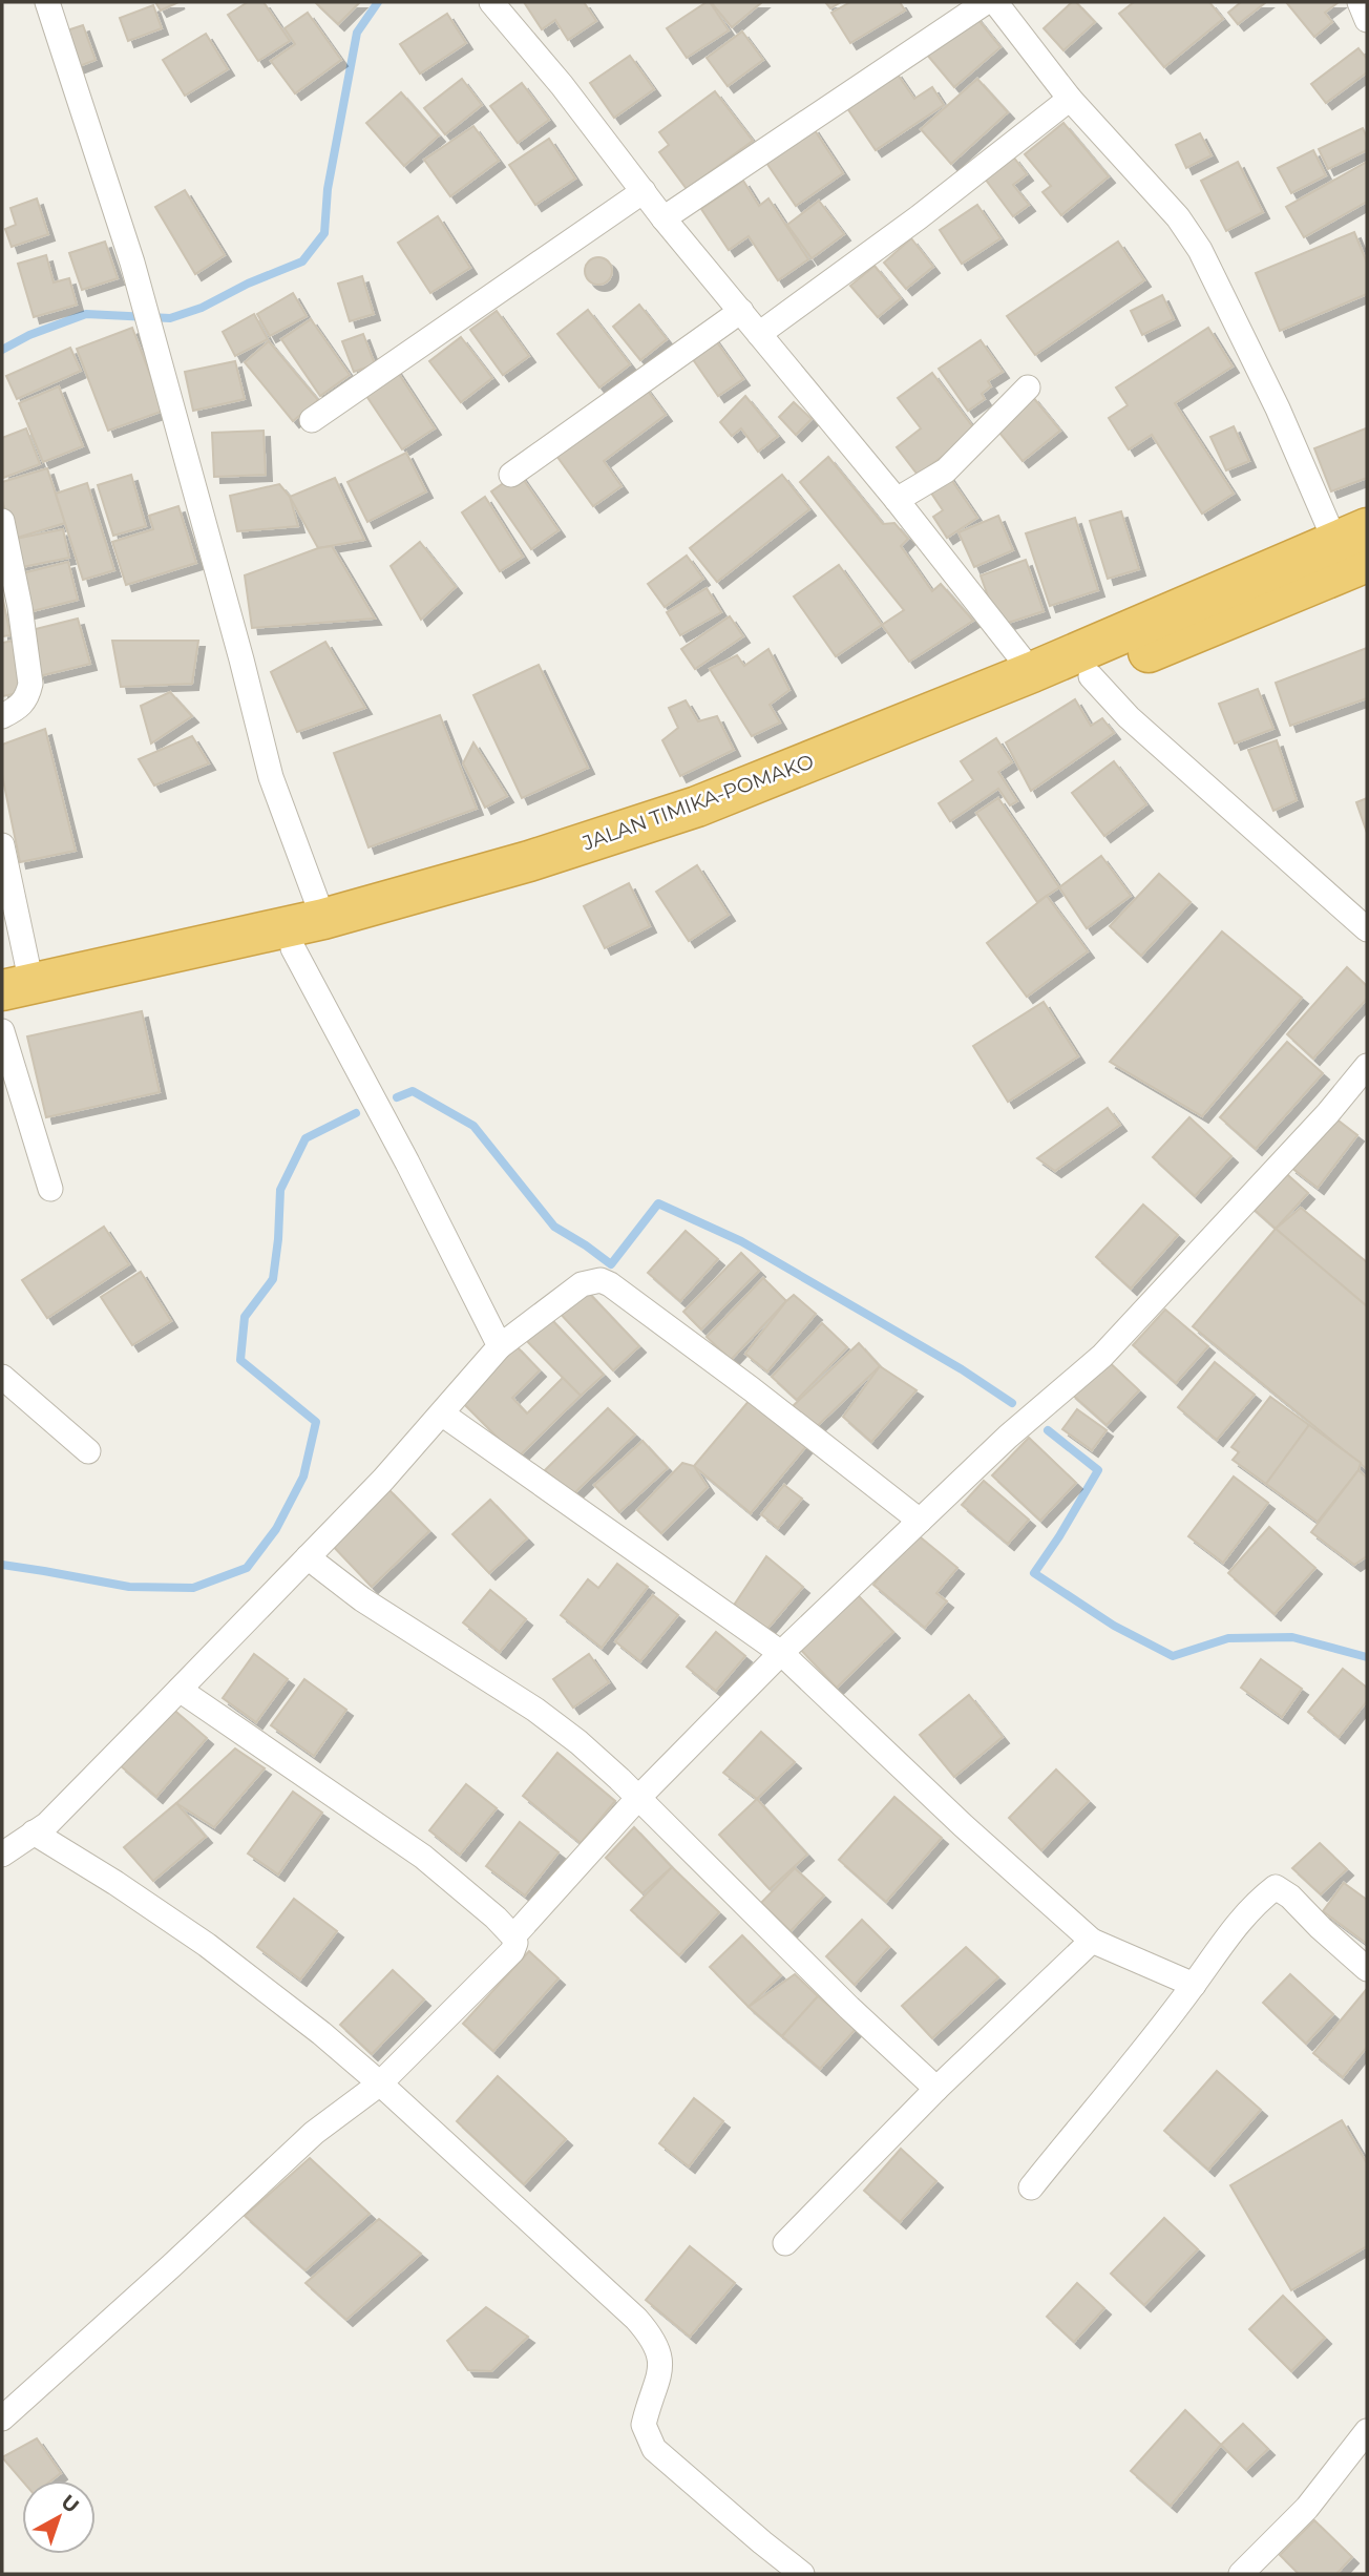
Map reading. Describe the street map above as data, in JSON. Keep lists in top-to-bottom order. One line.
{"streets":{"highway":["JALAN TIMIKA-POMAKO"]},"north":"top right"}
